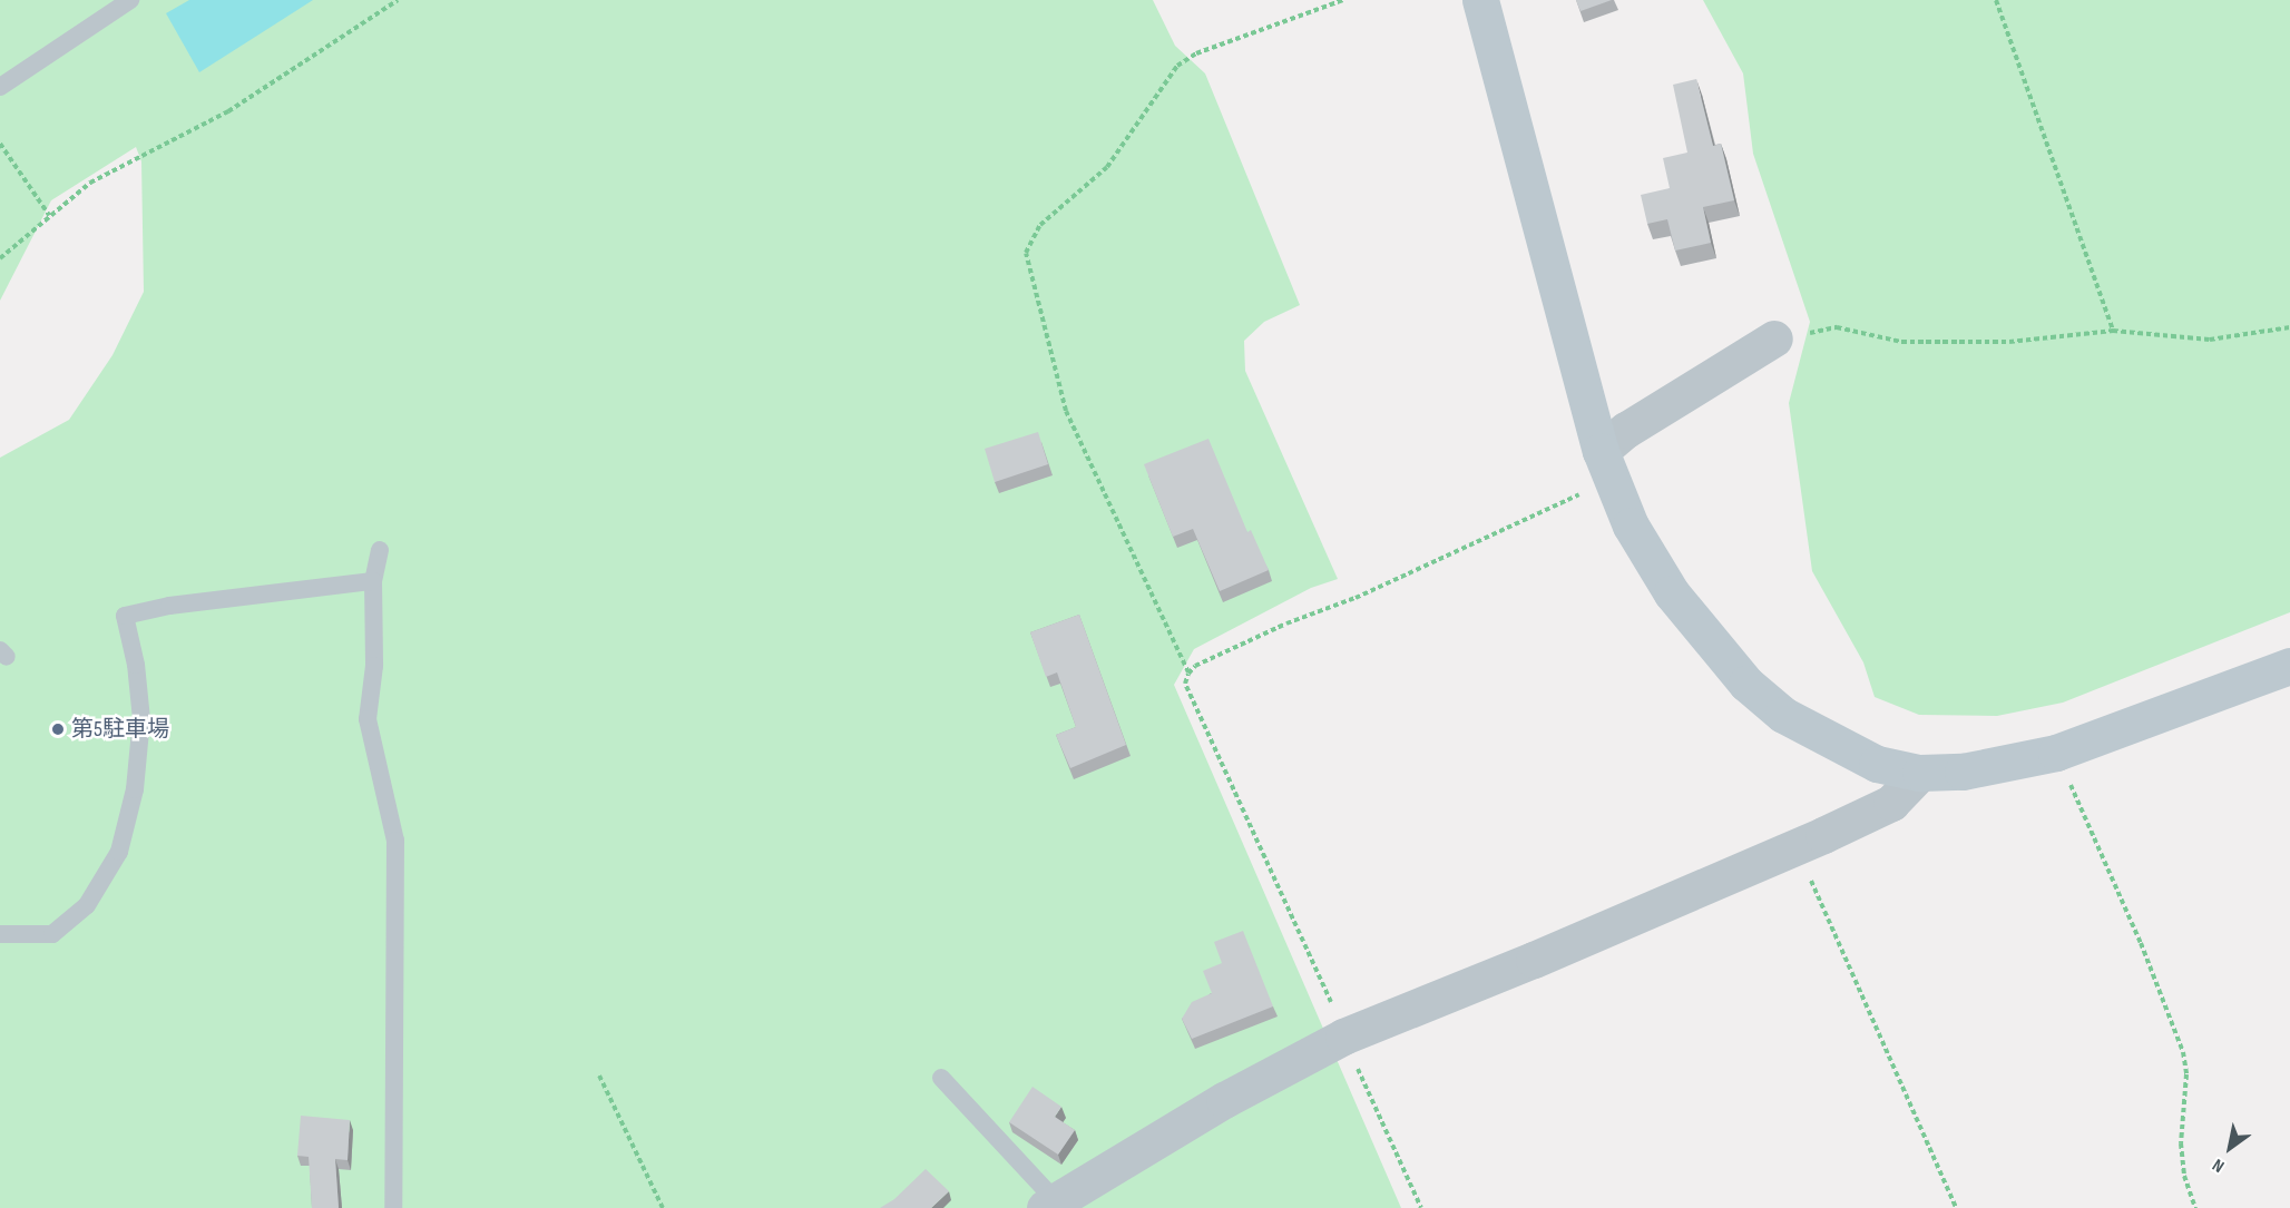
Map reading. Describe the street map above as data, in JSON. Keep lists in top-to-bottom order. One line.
{"places":["第5駐車場"],"north":"bottom left"}
